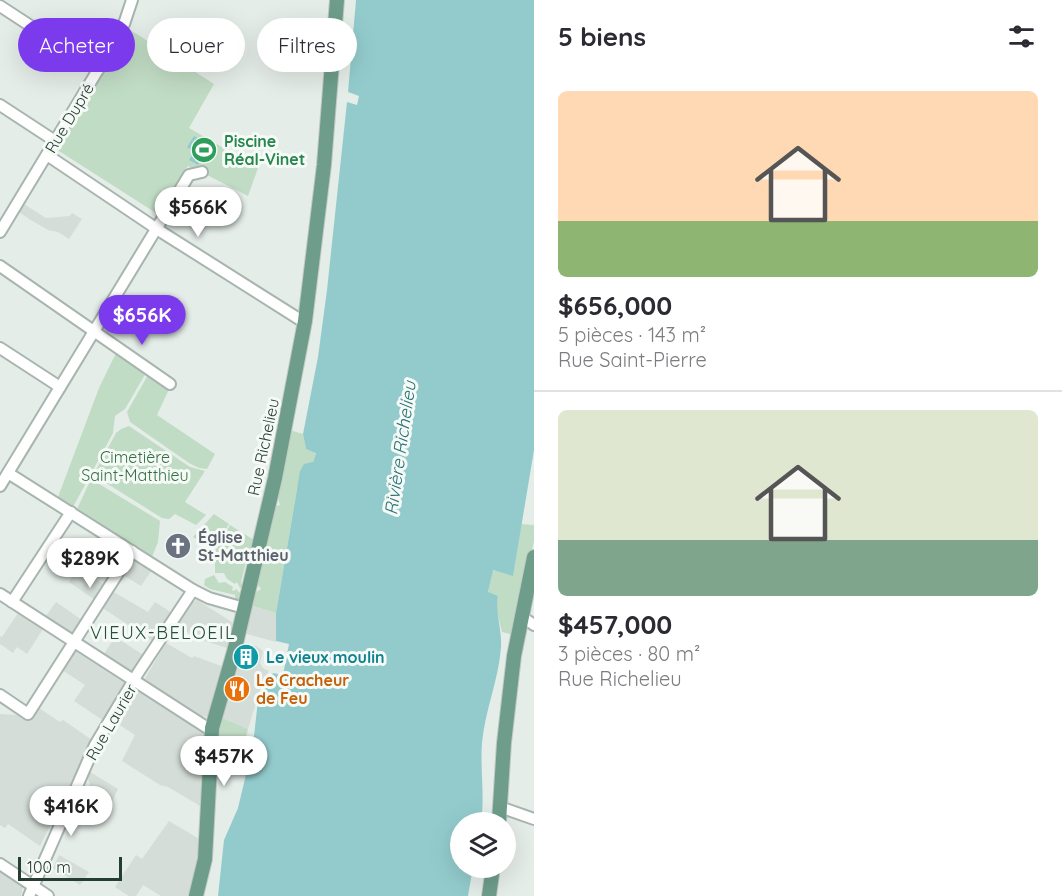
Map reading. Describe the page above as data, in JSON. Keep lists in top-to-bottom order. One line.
{"streets":{"main road":["Rue Richelieu"],"street":["Rue Dupré","Rue Laurier"]},"districts":["VIEUX-BELOEIL"],"water":["Rivière Richelieu"],"parks":["Cimetière Saint-Matthieu"],"places":{"sports":["Piscine Réal-Vinet"],"church":["Église St-Matthieu"],"building":["Le vieux moulin"],"restaurant":["Le Cracheur de Feu"]},"scale_bar":"100 m","page":{"heading":"5 biens","chip":["Acheter","Louer","Filtres"],"list":[{"name":"$656,000","note":"5 pièces · 143 m² · Rue Saint-Pierre"},{"name":"$457,000","note":"3 pièces · 80 m² · Rue Richelieu"}],"price":["$566K","$656K","$289K","$457K","$416K"],"scale":"100 m"}}
